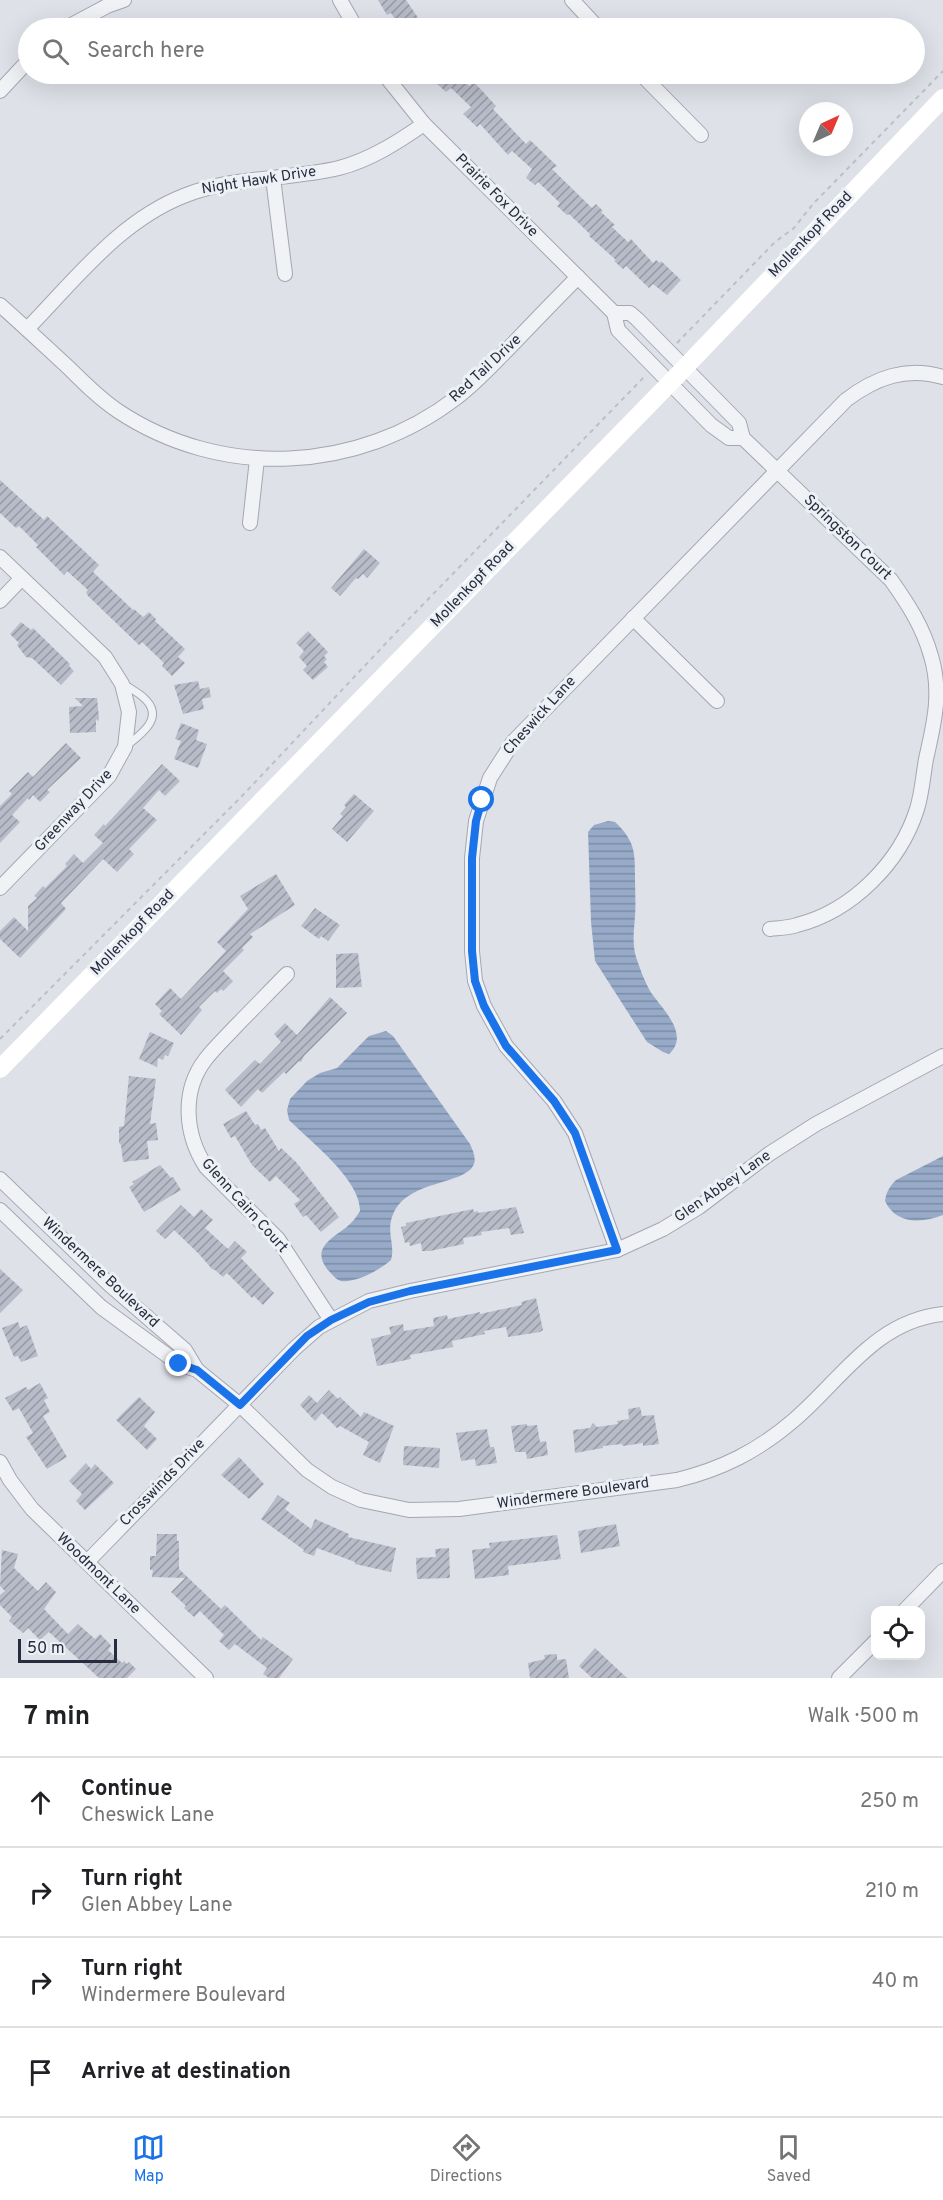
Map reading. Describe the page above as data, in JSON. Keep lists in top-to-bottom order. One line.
{"streets":{"street":["Night Hawk Drive","Prairie Fox Drive","Mollenkopf Road","Red Tail Drive","Springston Court","Cheswick Lane","Greenway Drive","Glen Abbey Lane","Glenn Cairn Court","Windermere Boulevard","Crosswinds Drive","Woodmont Lane"]},"crossings":[["Night Hawk Drive","Prairie Fox Drive"],["Night Hawk Drive","Red Tail Drive"],["Prairie Fox Drive","Mollenkopf Road"],["Prairie Fox Drive","Red Tail Drive"],["Prairie Fox Drive","Springston Court"],["Mollenkopf Road","Springston Court"],["Springston Court","Cheswick Lane"],["Cheswick Lane","Glen Abbey Lane"],["Glen Abbey Lane","Glenn Cairn Court"],["Glen Abbey Lane","Windermere Boulevard"],["Glen Abbey Lane","Crosswinds Drive"],["Windermere Boulevard","Crosswinds Drive"],["Crosswinds Drive","Woodmont Lane"]],"scale_bar":"50 m","north":"top right","page":{"search":"Search here","scale":"50 m","heading":["7 min","Walk · 500 m"],"list":[["Continue","Cheswick Lane","250 m"],["Turn right","Glen Abbey Lane","210 m"],["Turn right","Windermere Boulevard","40 m"],"Arrive at destination"],"nav":["Map","Directions","Saved"]}}
